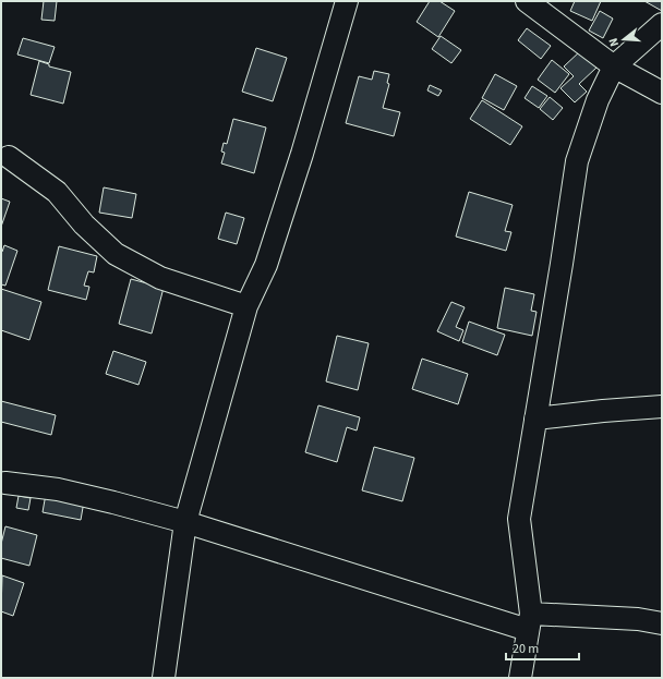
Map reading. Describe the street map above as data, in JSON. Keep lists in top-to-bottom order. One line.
{"scale_bar":"20 m","north":"left"}
